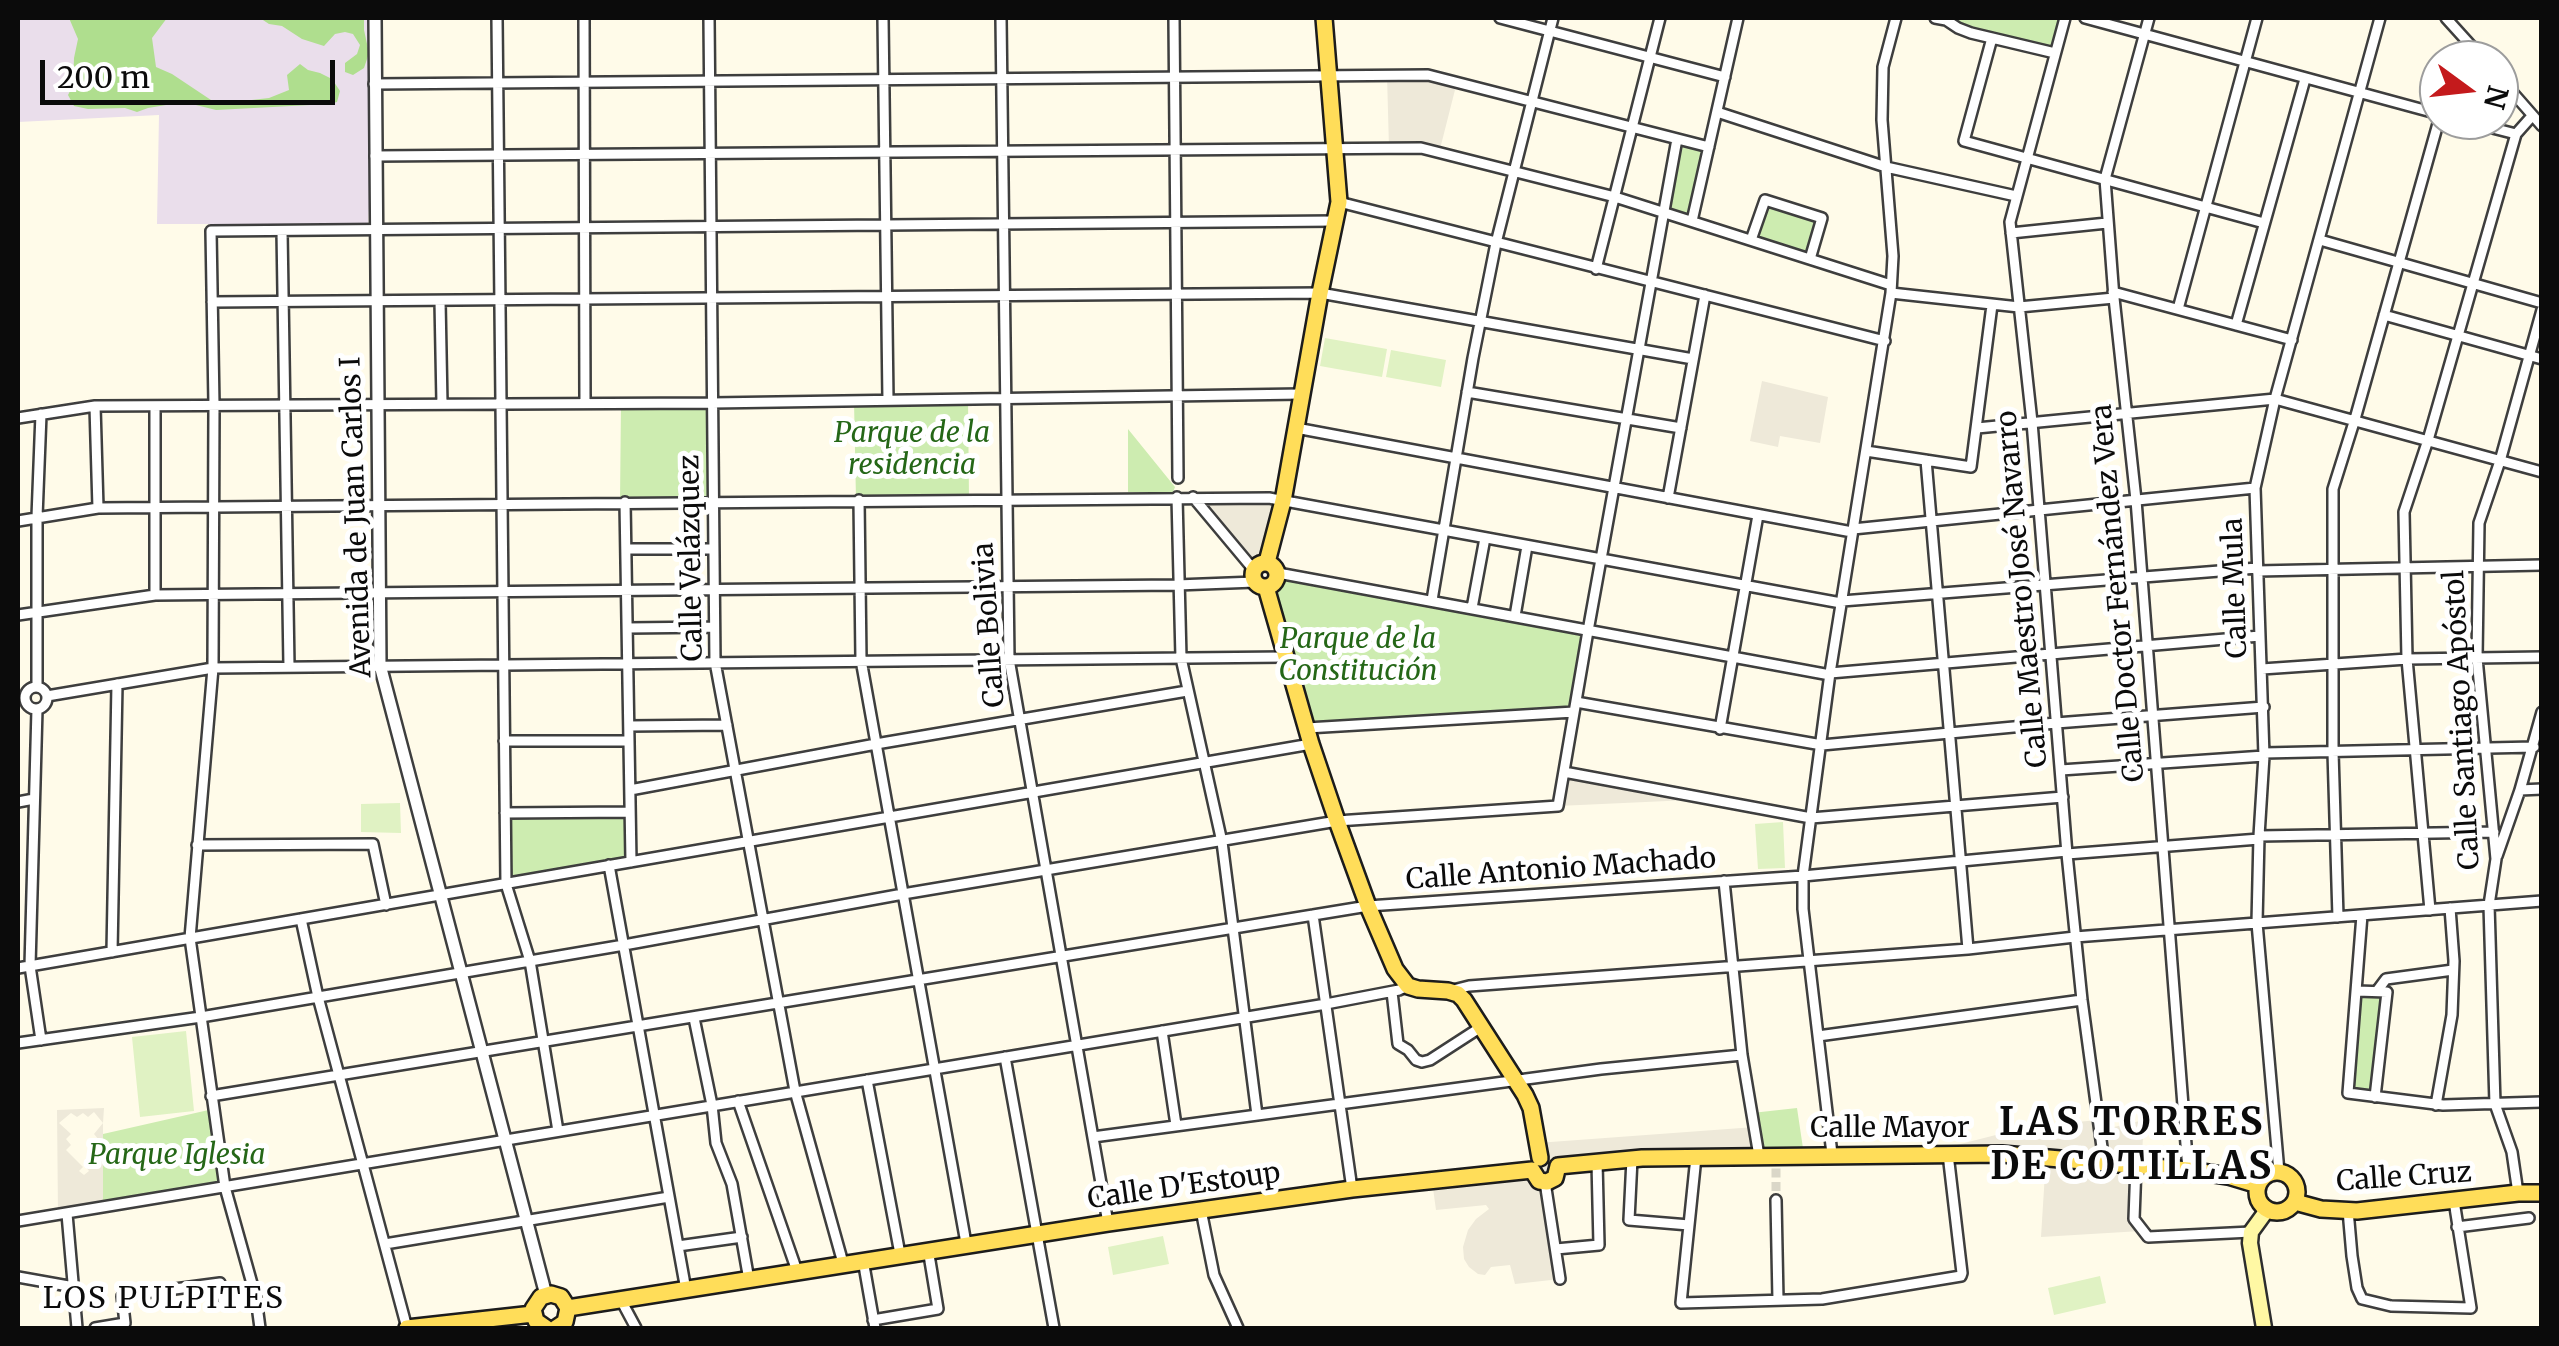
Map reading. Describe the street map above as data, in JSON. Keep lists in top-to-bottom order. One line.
{"streets":{"main road":["Calle Mayor","Calle Cruz","Calle D'Estoup"],"street":["Avenida de Juan Carlos I","Calle Velázquez","Calle Mula","Calle Maestro José Navarro","Calle Doctor Fernández Vera","Calle Bolivia","Calle Santiago Apóstol","Calle Antonio Machado"]},"crossings":[["Avenida de Juan Carlos I","Calle Antonio Machado"],["Calle Velázquez","Calle Antonio Machado"],["Calle Velázquez","Calle D'Estoup"],["Calle Mula","Calle Antonio Machado"],["Calle Mula","Calle Mayor"],["Calle Mula","Calle Cruz"],["Calle Maestro José Navarro","Calle Antonio Machado"],["Calle Maestro José Navarro","Calle Mayor"],["Calle Doctor Fernández Vera","Calle Antonio Machado"],["Calle Doctor Fernández Vera","Calle Mayor"],["Calle Bolivia","Calle Antonio Machado"],["Calle Bolivia","Calle D'Estoup"],["Calle Santiago Apóstol","Calle Antonio Machado"],["Calle Santiago Apóstol","Calle Cruz"],["Calle Mayor","Calle Cruz"],["Calle Mayor","Calle D'Estoup"]],"districts":["LAS TORRES DE COTILLAS","LOS PULPITES"],"parks":["Parque de la residencia","Parque de la Constitución","Parque Iglesia"],"scale_bar":"200 m","north":"right"}
